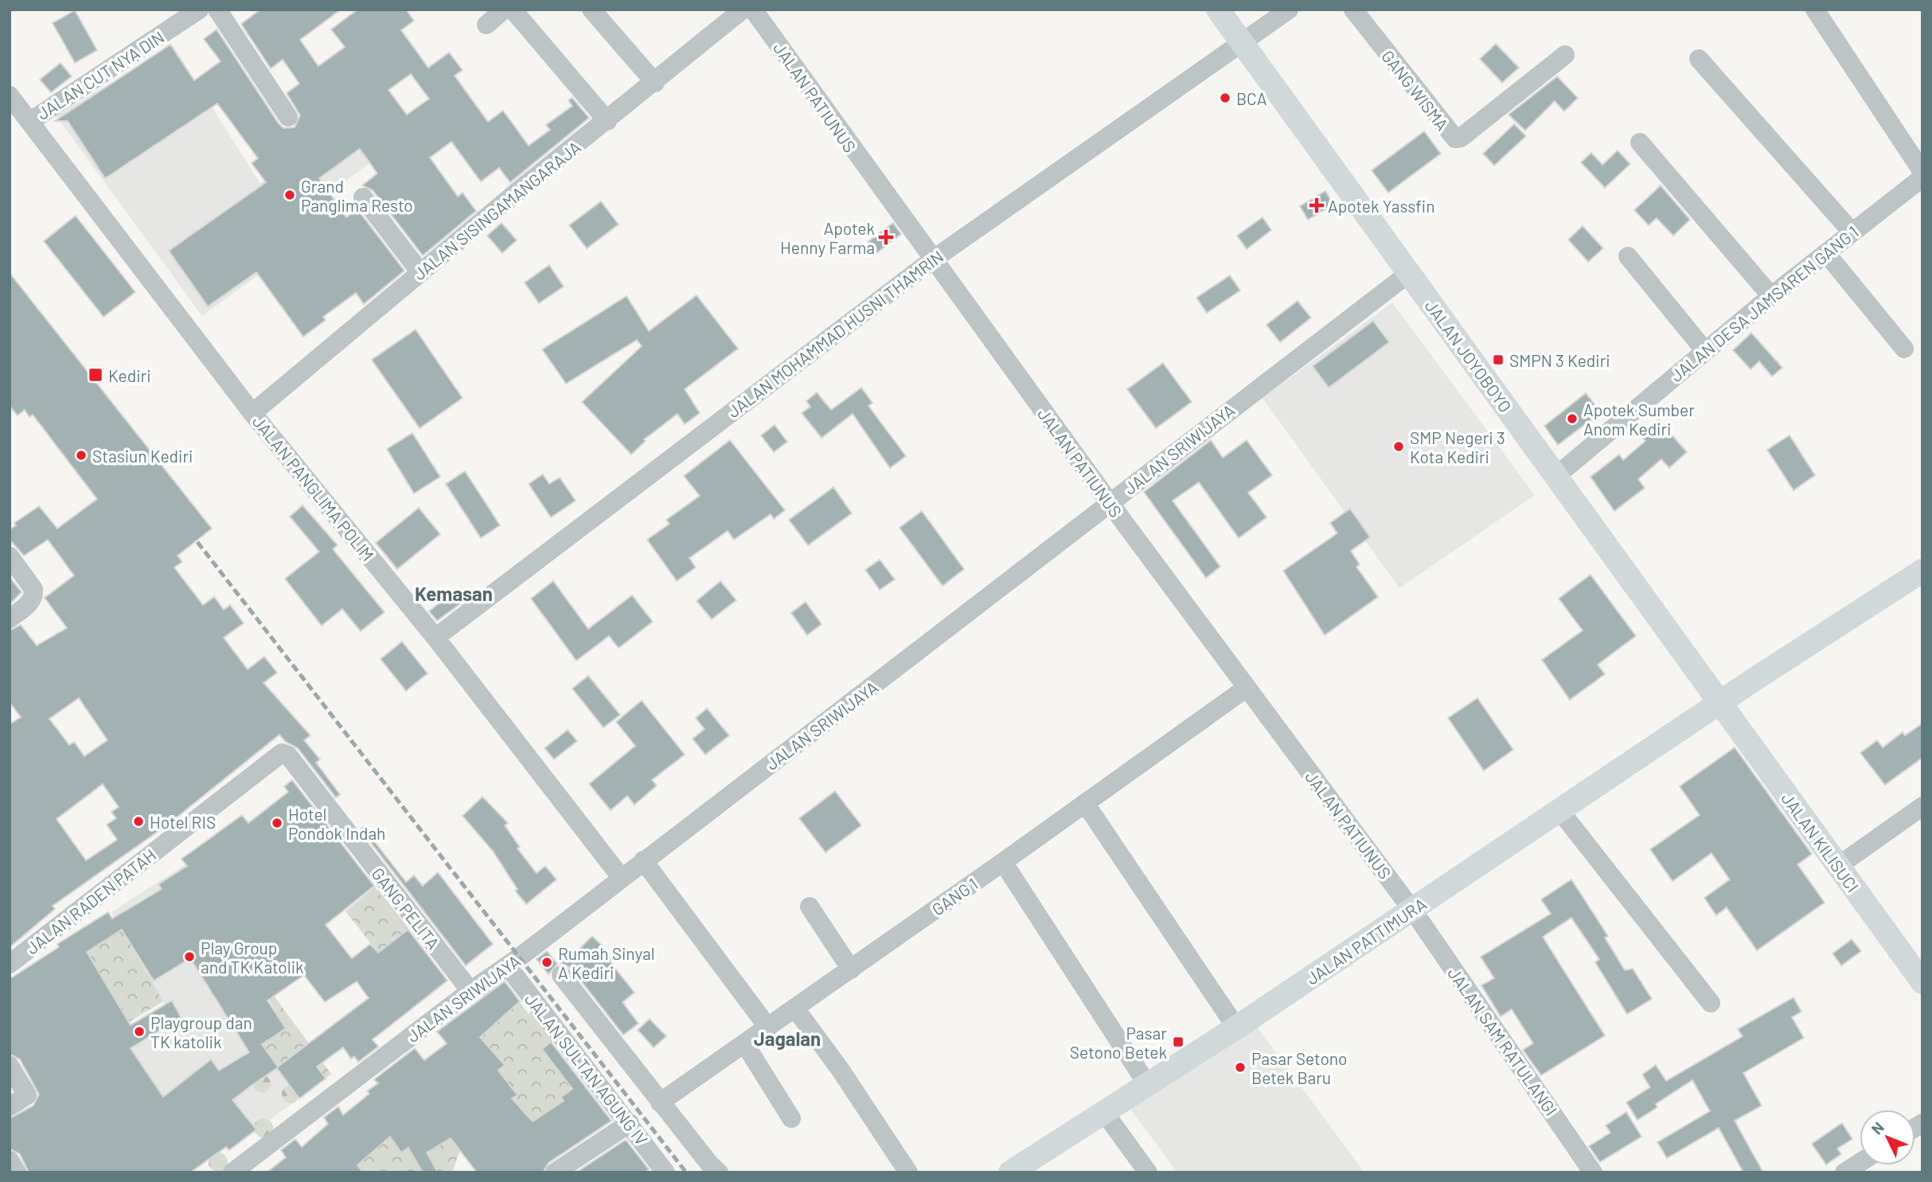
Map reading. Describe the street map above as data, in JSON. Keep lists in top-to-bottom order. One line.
{"streets":{"main road":["JALAN JOYOBOYO","JALAN KILISUCI","JALAN PATTIMURA"],"street":["JALAN CUT NYA DIN","GANG WISMA","JALAN PATIUNUS","JALAN SISINGAMANGARAJA","JALAN DESA JAMSAREN GANG 1","JALAN MOHAMMAD HUSNI THAMRIN","JALAN SRIWIJAYA","JALAN PANGLIMA POLIM","GANG 1","JALAN RADEN PATAH","GANG PELITA","JALAN SAM RATULANGI","JALAN SULTAN AGUNG IV"]},"crossings":[["JALAN CUT NYA DIN","JALAN PANGLIMA POLIM"],["JALAN PATIUNUS","JALAN MOHAMMAD HUSNI THAMRIN"],["JALAN PATIUNUS","JALAN SRIWIJAYA"],["JALAN PATIUNUS","GANG 1"],["JALAN PATIUNUS","JALAN PATTIMURA"],["JALAN PATIUNUS","JALAN SAM RATULANGI"],["JALAN SISINGAMANGARAJA","JALAN PANGLIMA POLIM"],["JALAN DESA JAMSAREN GANG 1","JALAN JOYOBOYO"],["JALAN MOHAMMAD HUSNI THAMRIN","JALAN JOYOBOYO"],["JALAN MOHAMMAD HUSNI THAMRIN","JALAN PANGLIMA POLIM"],["JALAN JOYOBOYO","JALAN SRIWIJAYA"],["JALAN JOYOBOYO","JALAN KILISUCI"],["JALAN JOYOBOYO","JALAN PATTIMURA"],["JALAN SRIWIJAYA","JALAN PANGLIMA POLIM"],["JALAN SRIWIJAYA","GANG PELITA"],["JALAN SRIWIJAYA","JALAN SULTAN AGUNG IV"],["JALAN KILISUCI","JALAN PATTIMURA"],["JALAN RADEN PATAH","GANG PELITA"],["JALAN PATTIMURA","JALAN SAM RATULANGI"]],"districts":["Kemasan","Jagalan"],"places":{"other":["BCA","Grand Panglima Resto","Apotek Sumber Anom Kediri","SMP Negeri 3 Kota Kediri","Stasiun Kediri","Hotel RIS","Hotel Pondok Indah","Play Group and TK Katolik","Rumah Sinyal A Kediri","Playgroup dan TK katolik","Pasar Setono Betek Baru"],"health":["Apotek Yassfin","Apotek Henny Farma"],"transit":["SMPN 3 Kediri","Kediri","Pasar Setono Betek"]},"north":"top left"}
